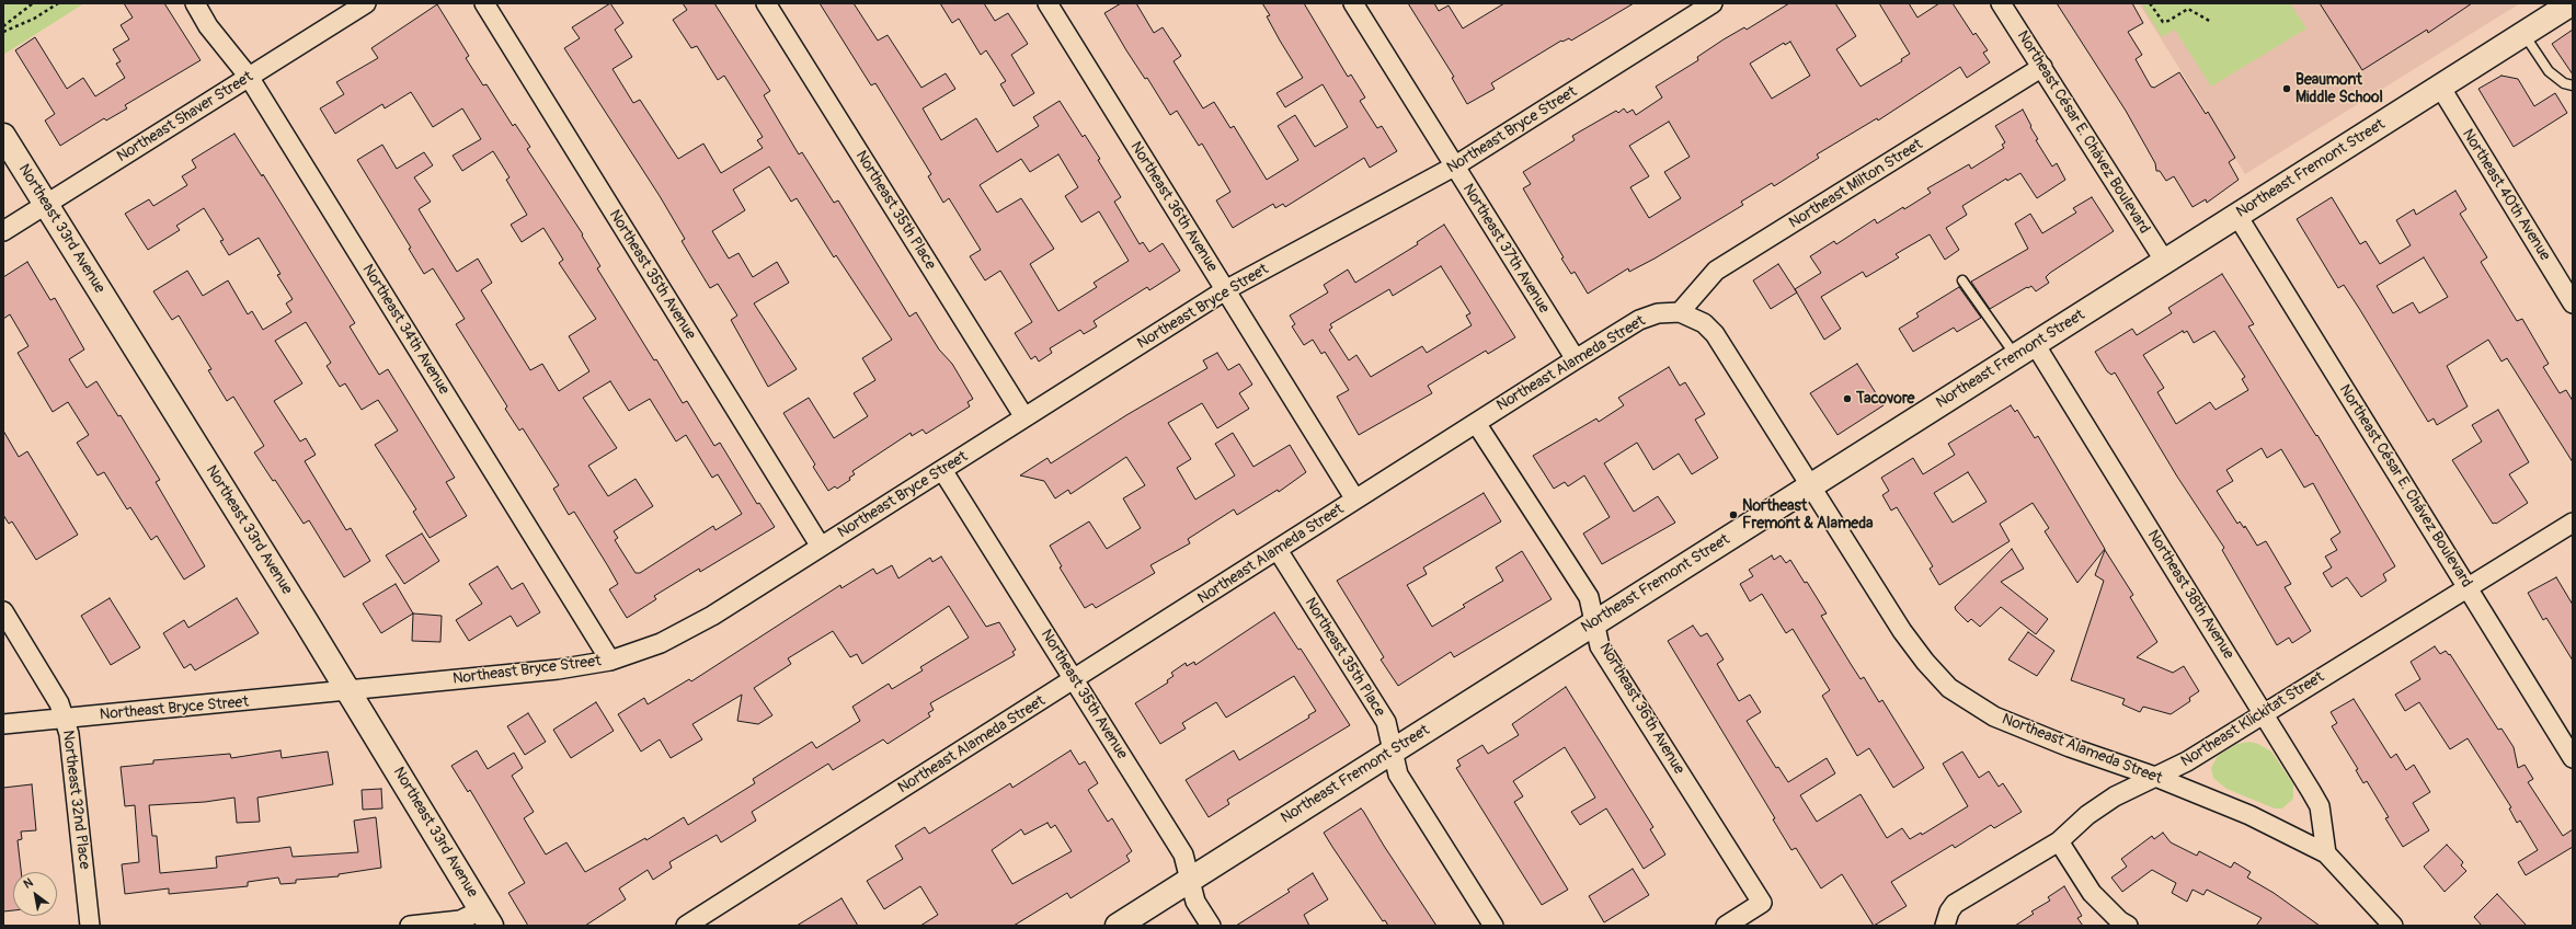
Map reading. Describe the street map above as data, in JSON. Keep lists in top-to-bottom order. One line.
{"streets":{"main road":["Northeast Fremont Street","Northeast 33rd Avenue"],"street":["Northeast Shaver Street","Northeast Bryce Street","Northeast César E. Chávez Boulevard","Northeast Milton Street","Northeast 40th Avenue","Northeast 36th Avenue","Northeast 35th Place","Northeast 37th Avenue","Northeast 35th Avenue","Northeast 34th Avenue","Northeast Alameda Street","Northeast 38th Avenue","Northeast Klickitat Street","Northeast 32nd Place"]},"crossings":[["Northeast Shaver Street","Northeast 33rd Avenue"],["Northeast Shaver Street","Northeast 34th Avenue"],["Northeast Bryce Street","Northeast 36th Avenue"],["Northeast Bryce Street","Northeast 35th Place"],["Northeast Bryce Street","Northeast 33rd Avenue"],["Northeast Bryce Street","Northeast 37th Avenue"],["Northeast Bryce Street","Northeast 35th Avenue"],["Northeast Bryce Street","Northeast 34th Avenue"],["Northeast Bryce Street","Northeast 32nd Place"],["Northeast César E. Chávez Boulevard","Northeast Fremont Street"],["Northeast César E. Chávez Boulevard","Northeast Milton Street"],["Northeast César E. Chávez Boulevard","Northeast Klickitat Street"],["Northeast Fremont Street","Northeast 40th Avenue"],["Northeast Fremont Street","Northeast 36th Avenue"],["Northeast Fremont Street","Northeast 35th Place"],["Northeast Fremont Street","Northeast 35th Avenue"],["Northeast Fremont Street","Northeast Alameda Street"],["Northeast Fremont Street","Northeast 38th Avenue"],["Northeast Milton Street","Northeast Alameda Street"],["Northeast 36th Avenue","Northeast Alameda Street"],["Northeast 35th Place","Northeast Alameda Street"],["Northeast 37th Avenue","Northeast Alameda Street"],["Northeast 35th Avenue","Northeast Alameda Street"],["Northeast Alameda Street","Northeast 38th Avenue"],["Northeast Alameda Street","Northeast Klickitat Street"],["Northeast 38th Avenue","Northeast Klickitat Street"]],"places":["Beaumont Middle School","Tacovore","Northeast Fremont & Alameda"],"north":"top left"}
